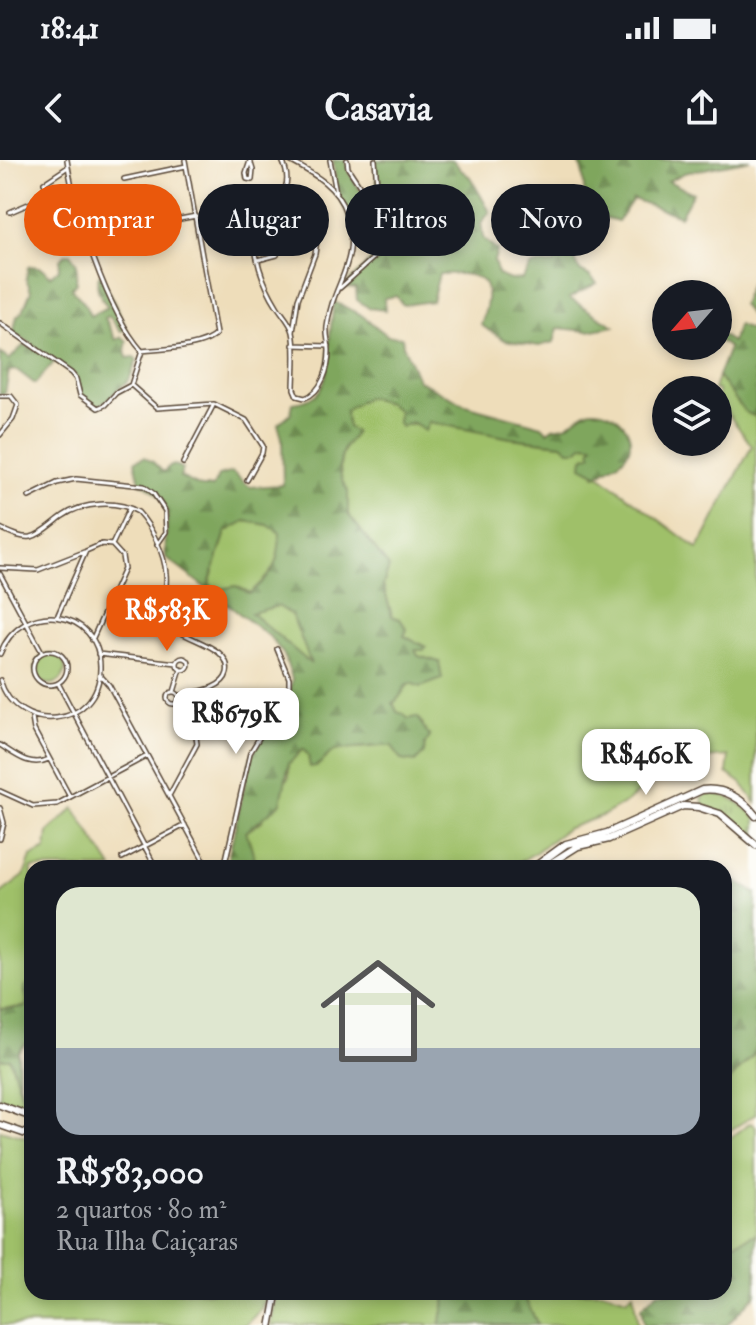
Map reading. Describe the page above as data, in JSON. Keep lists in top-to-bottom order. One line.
{"north":"bottom left","page":{"status":"18:41","header":"Casavia","chip":["Comprar","Alugar","Filtros","Novo"],"price":["R$583K","R$679K","R$460K"],"list":[{"name":"R$583,000","note":"2 quartos · 80 m² · Rua Ilha Caiçaras"}]}}
